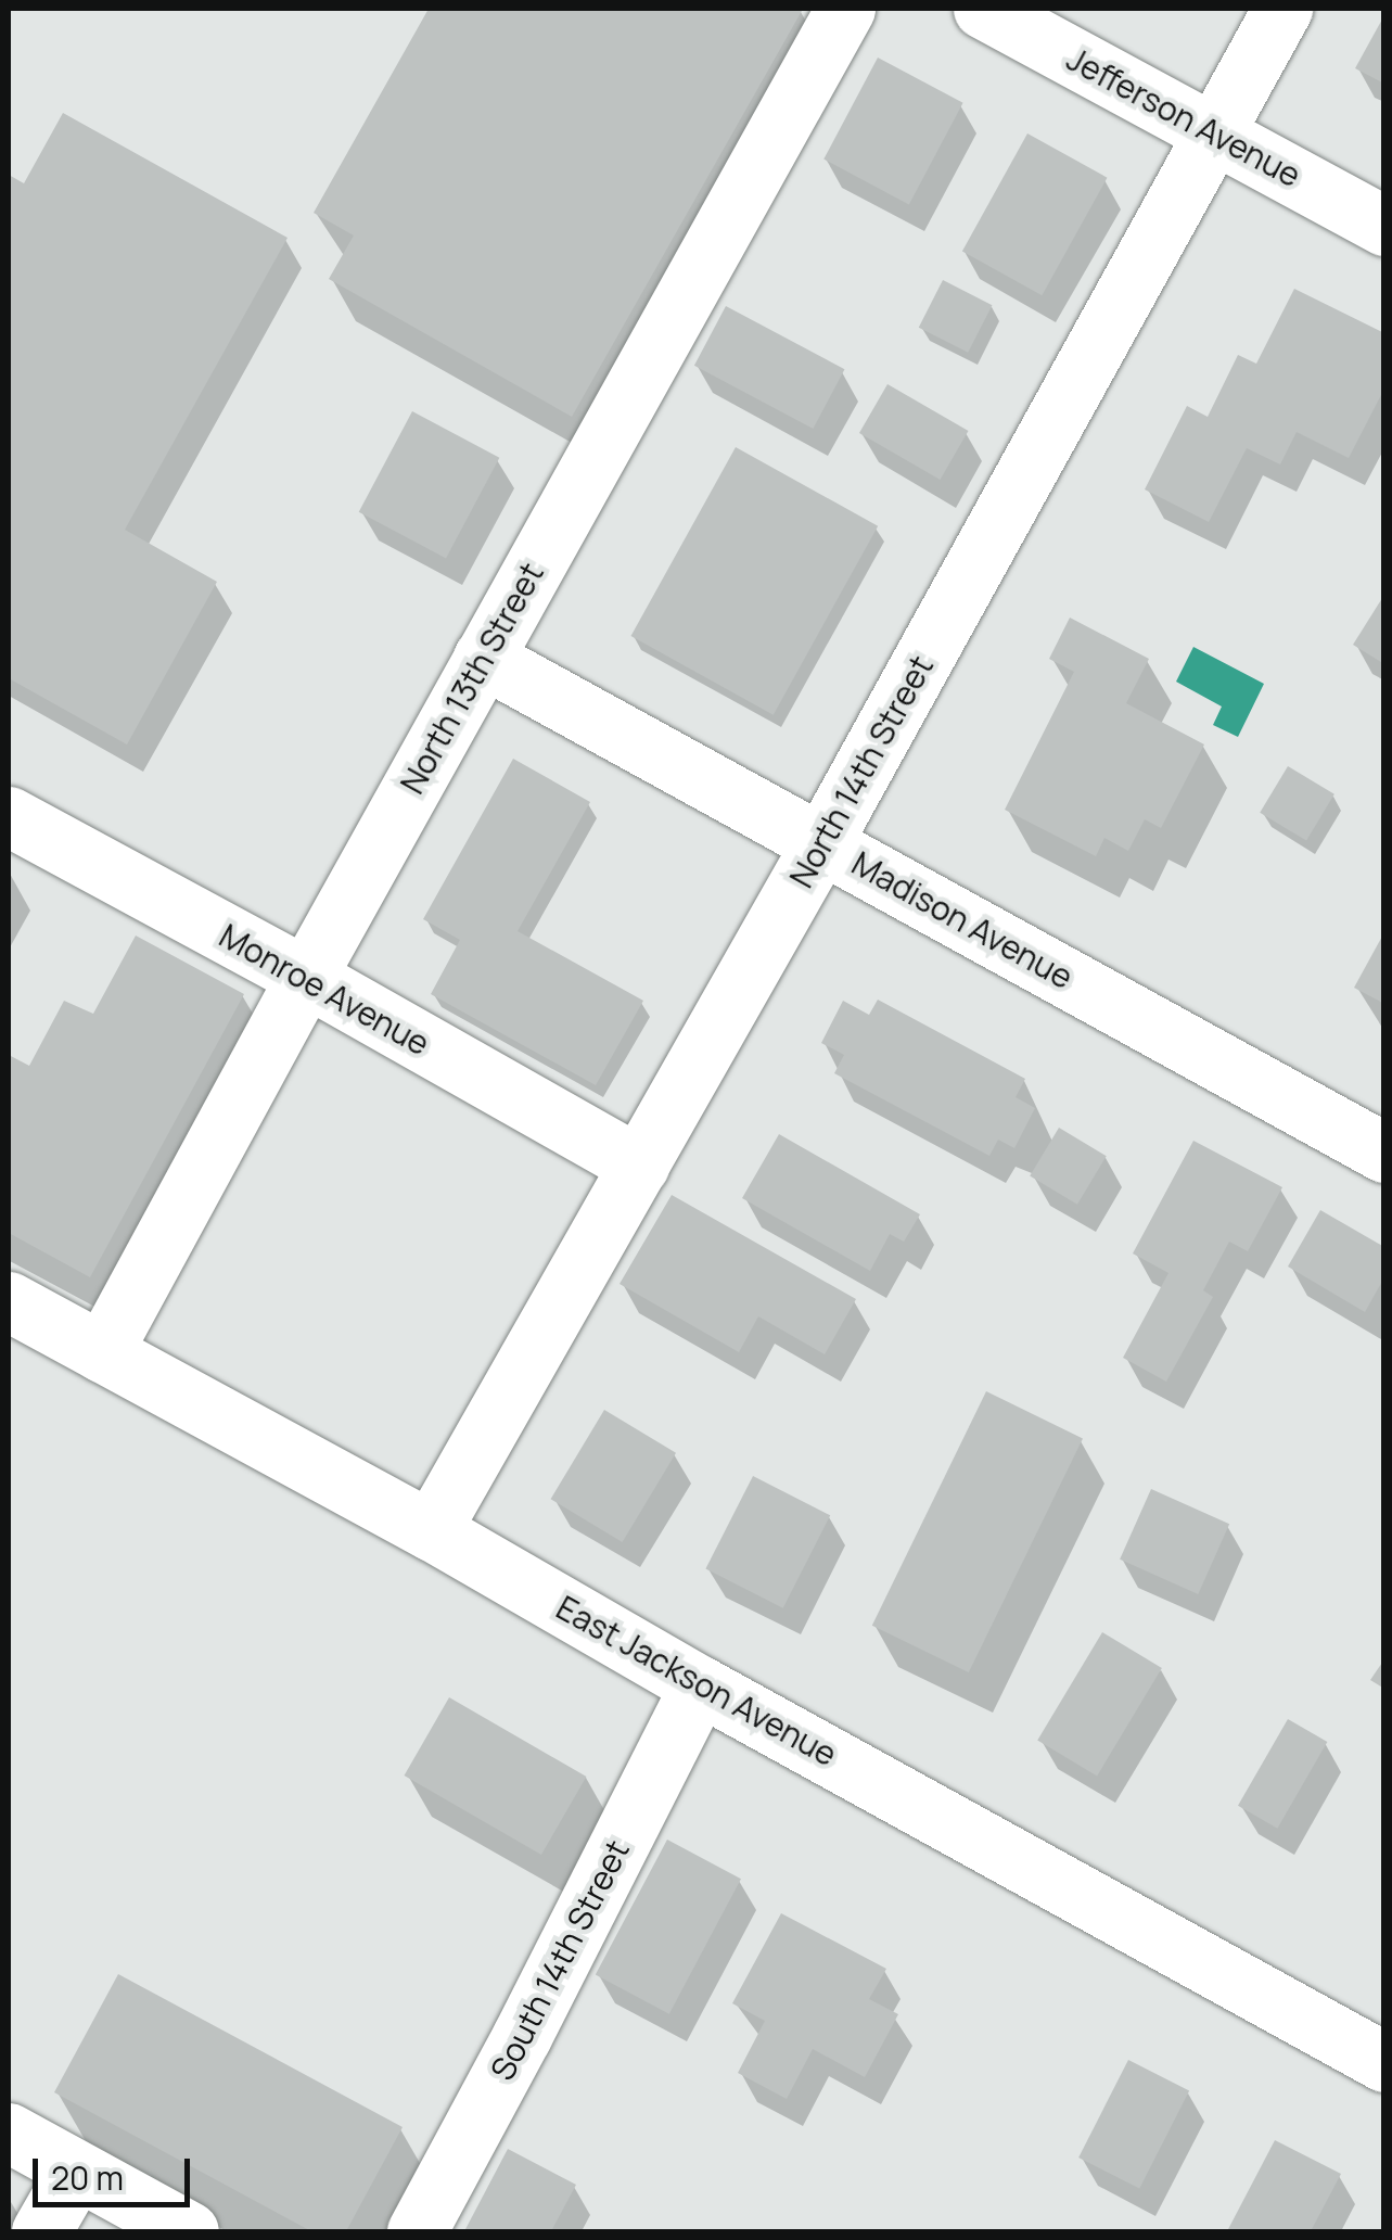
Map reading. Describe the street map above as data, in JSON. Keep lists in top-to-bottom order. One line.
{"streets":{"street":["Jefferson Avenue","North 13th Street","North 14th Street","Madison Avenue","Monroe Avenue","East Jackson Avenue","South 14th Street"]},"crossings":[["Jefferson Avenue","North 14th Street"],["North 13th Street","Madison Avenue"],["North 13th Street","Monroe Avenue"],["North 13th Street","East Jackson Avenue"],["North 14th Street","Madison Avenue"],["North 14th Street","Monroe Avenue"],["North 14th Street","East Jackson Avenue"],["East Jackson Avenue","South 14th Street"]],"scale_bar":"20 m"}
